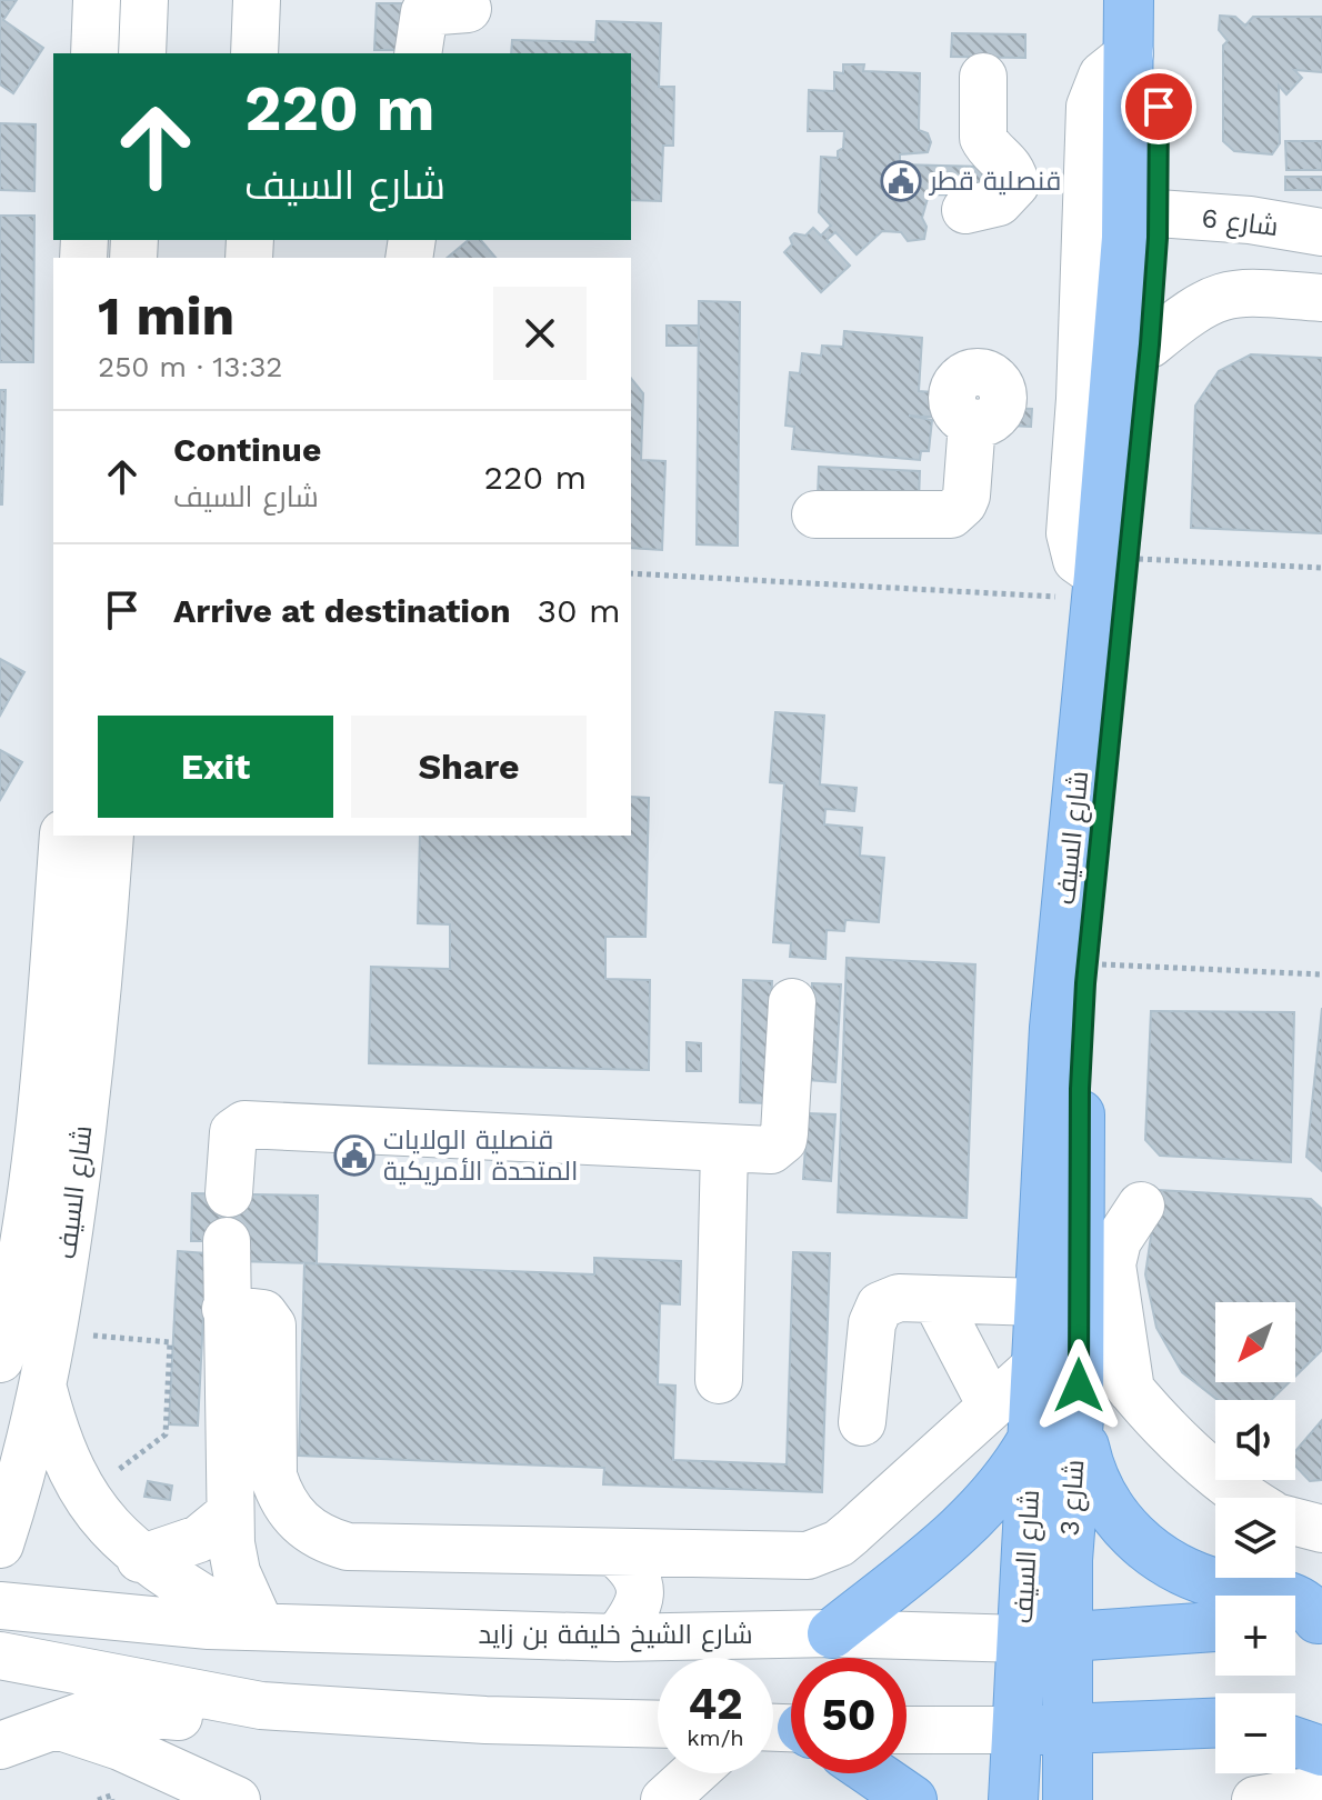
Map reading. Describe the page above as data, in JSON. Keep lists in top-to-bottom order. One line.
{"streets":{"main road":["شارع السيف","شارع 3","شارع الشيخ خليفة بن زايد"],"street":["شارع 6"]},"crossings":[["شارع 6","شارع السيف"],["شارع 6","شارع 3"],["شارع السيف","شارع 3"],["شارع السيف","شارع الشيخ خليفة بن زايد"],["شارع 3","شارع الشيخ خليفة بن زايد"]],"places":{"public building":["قنصلية قطر","قنصلية الولايات المتحدة الأمريكية"]},"north":"bottom left","page":{"turn":["220 m","شارع السيف"],"heading":["1 min","250 m · 13:32"],"list":[{"name":"Continue","note":"شارع السيف","value":"220 m"},{"name":"Arrive at destination","value":"30 m"}],"buttons":["Exit","Share"],"map_buttons":["+","−"],"speed":"42 km/h","limit":"50"}}
